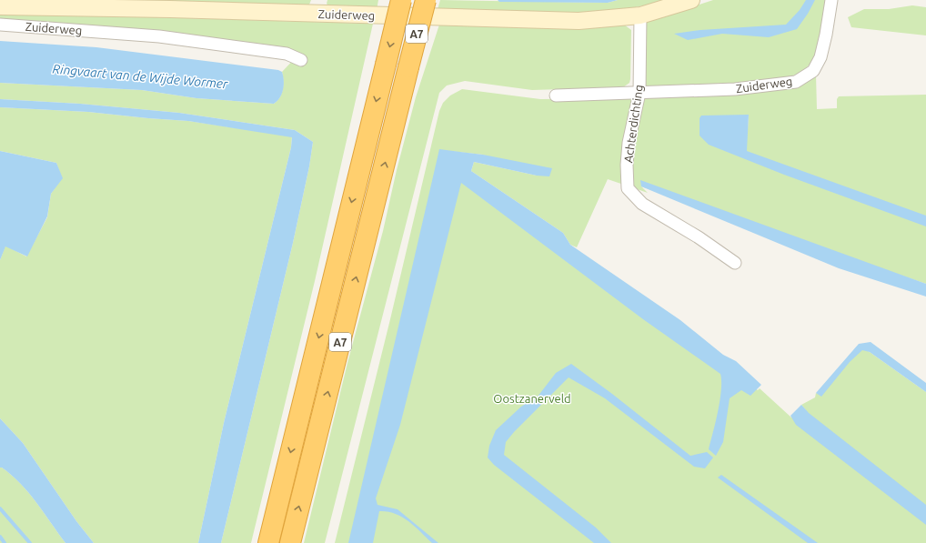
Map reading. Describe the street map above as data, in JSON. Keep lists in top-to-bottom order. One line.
{"streets":{"highway":["A7"],"street":["Zuiderweg","Achterdichting"]},"crossings":[["Zuiderweg","Achterdichting"]],"water":["Ringvaart van de Wijde Wormer"],"parks":["Oostzanerveld"]}
